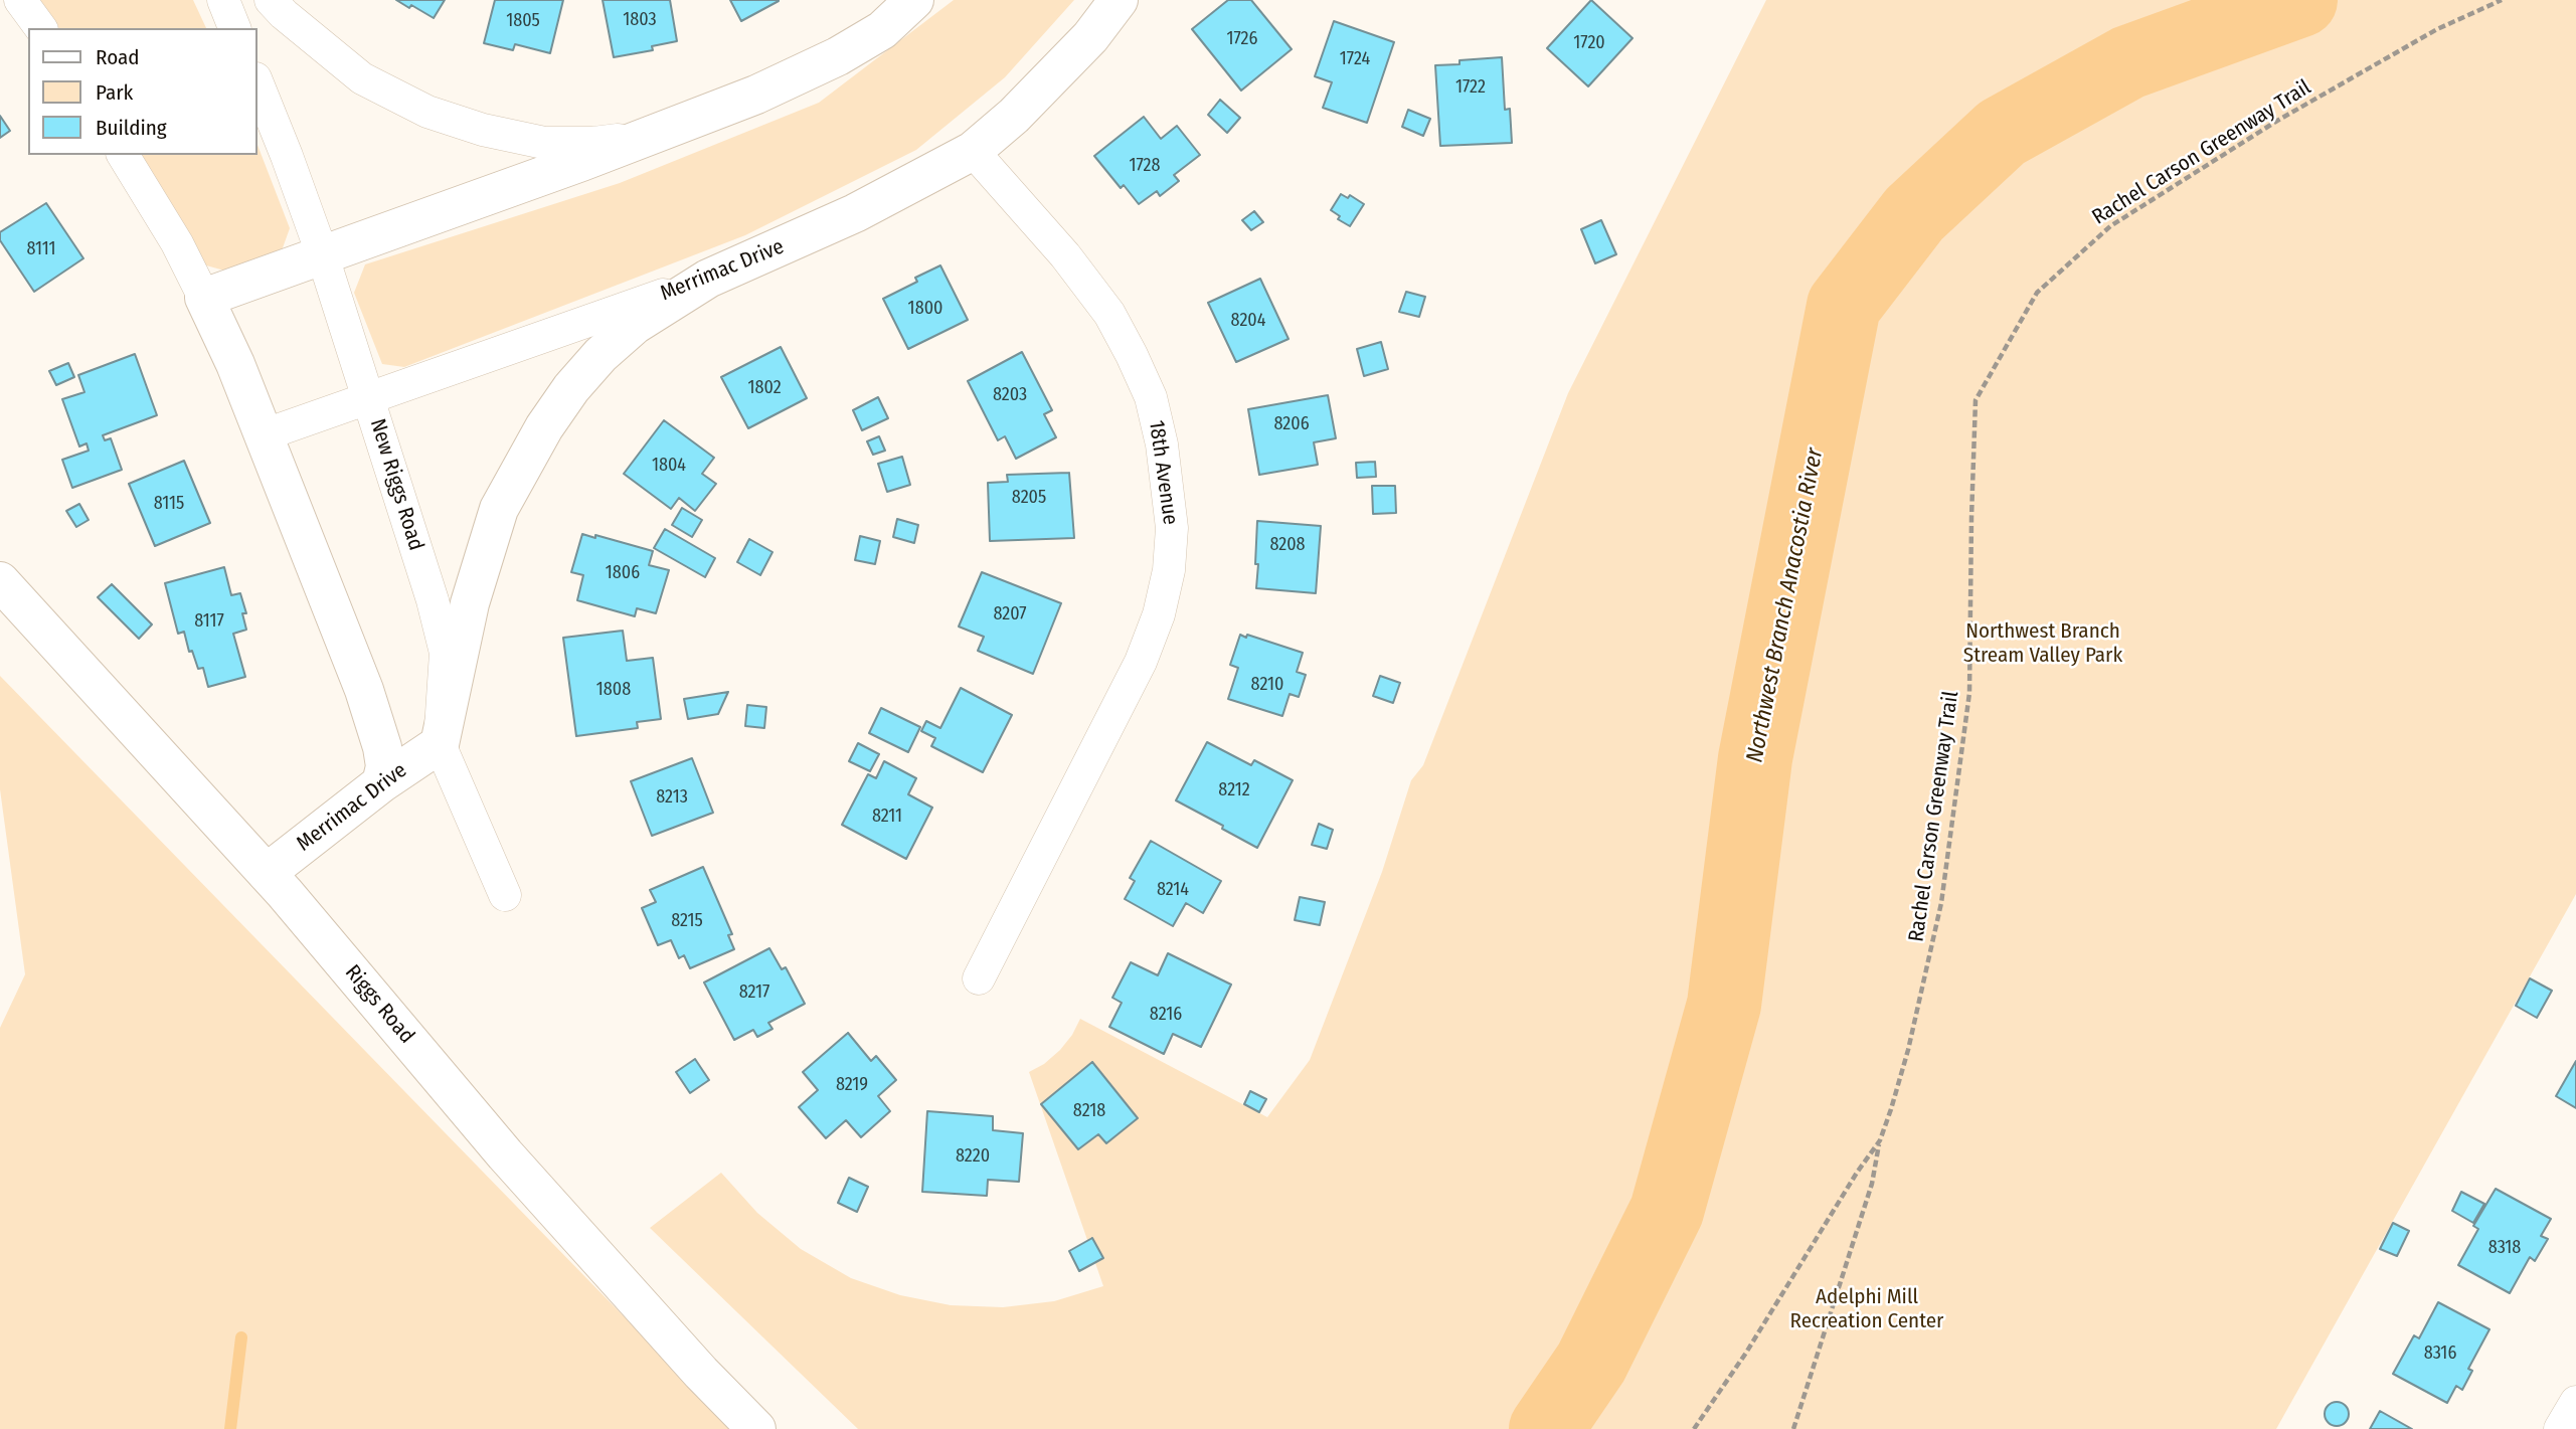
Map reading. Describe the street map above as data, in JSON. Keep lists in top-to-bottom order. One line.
{"streets":{"street":["Merrimac Drive","18th Avenue","New Riggs Road","Riggs Road"],"path":["Rachel Carson Greenway Trail"]},"crossings":[["Merrimac Drive","18th Avenue"],["Merrimac Drive","New Riggs Road"],["Merrimac Drive","Riggs Road"]],"water":["Northwest Branch Anacostia River"],"parks":["Northwest Branch Stream Valley Park","Adelphi Mill Recreation Center"],"house_numbers":["1803","1805","1726","1720","1724","1722","1728","8111","1800","8204","1802","8203","8206","1804","8205","8115","8208","1806","8207","8117","8210","1808","8212","8213","8211","8214","8215","8217","8216","8219","8218","8220","8318","8316"],"legend":["Road","Park","Building"]}
